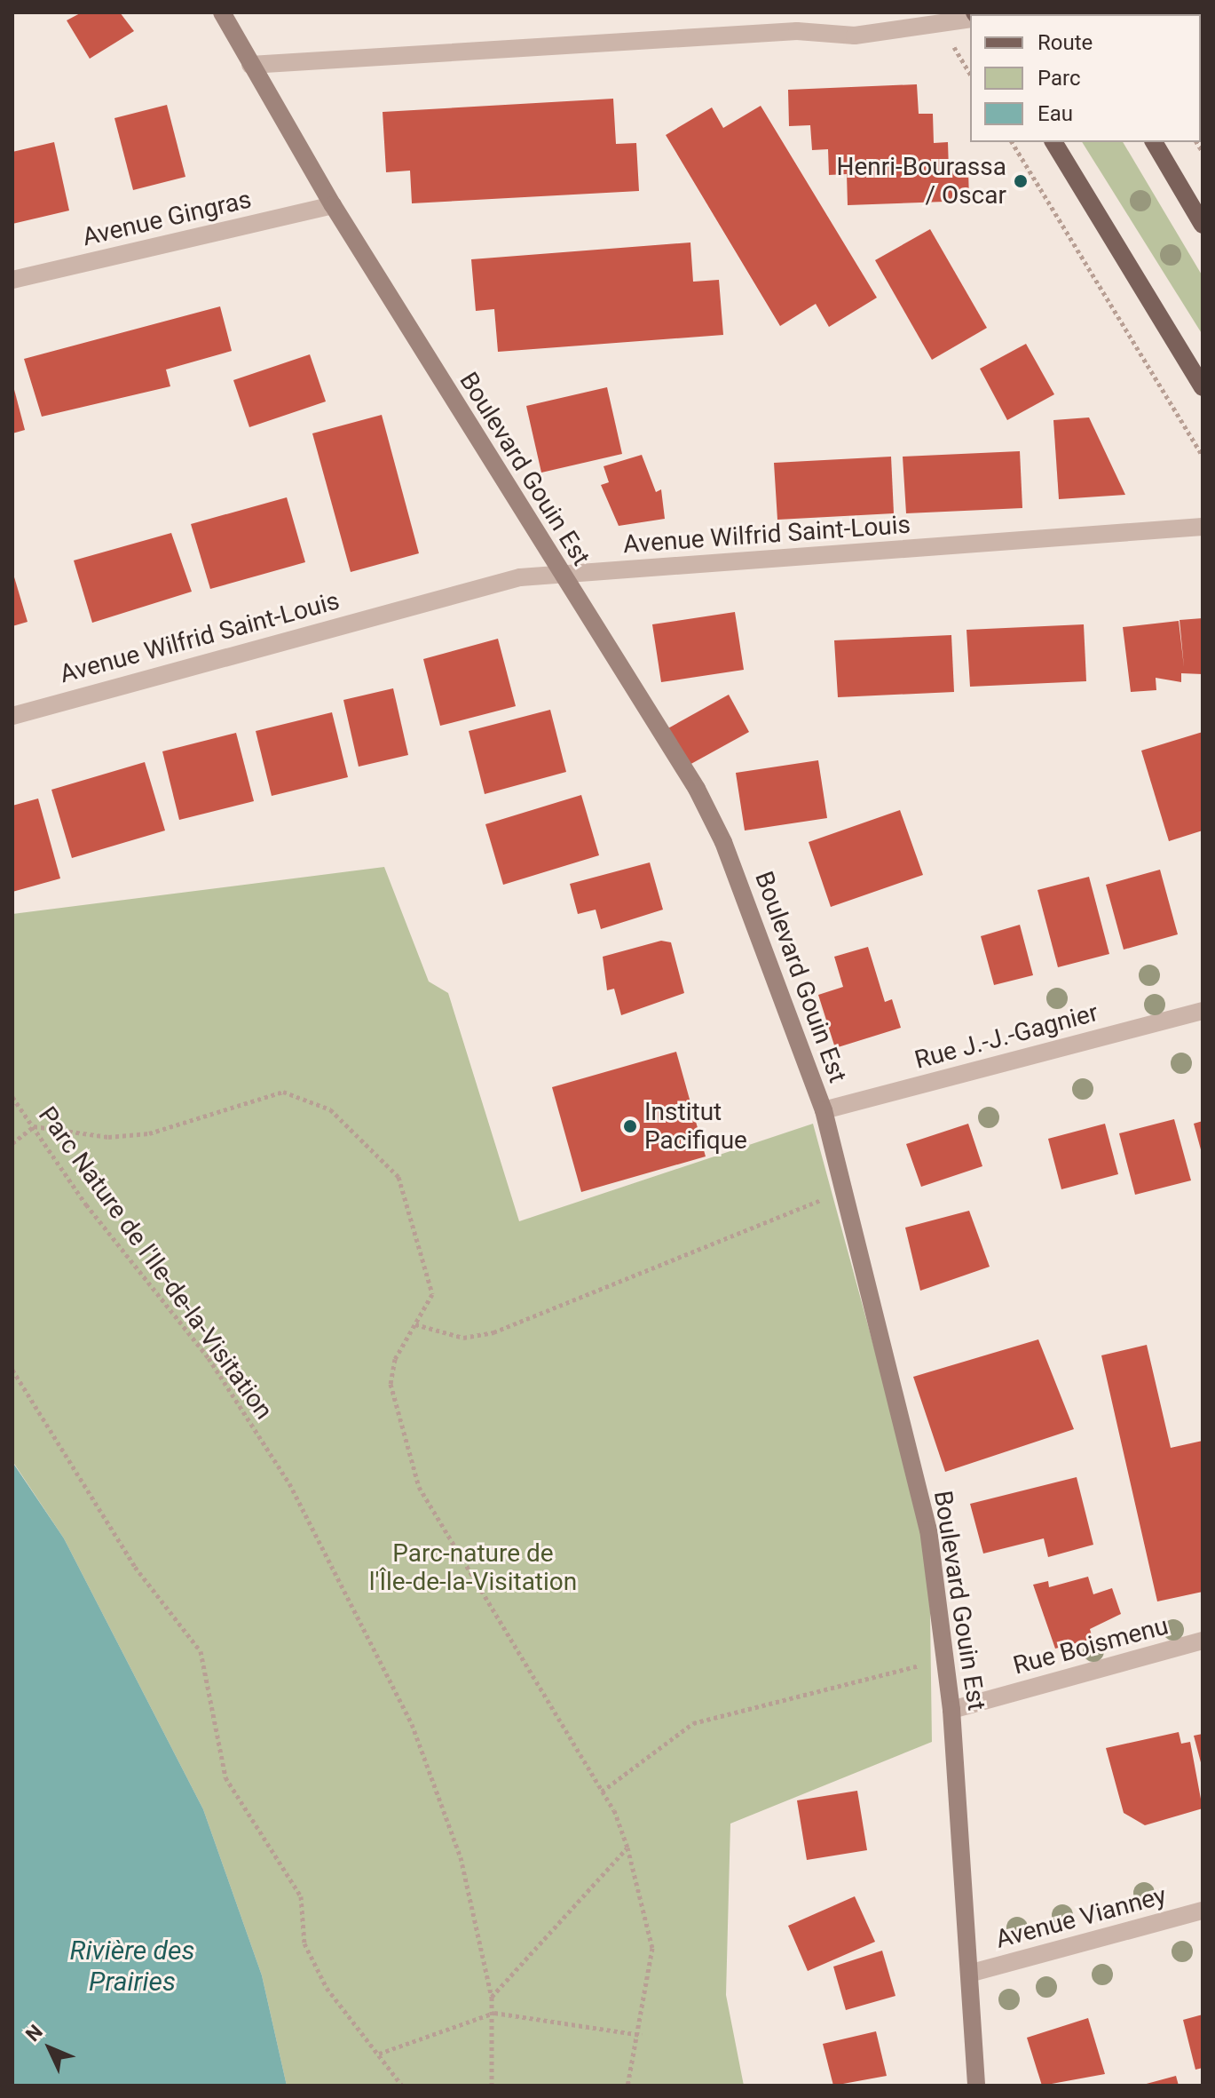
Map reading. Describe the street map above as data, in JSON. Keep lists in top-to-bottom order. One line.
{"streets":{"street":["Avenue Gingras","Boulevard Gouin Est","Avenue Wilfrid Saint-Louis","Rue J.-J.-Gagnier","Rue Boismenu","Avenue Vianney"],"path":["Parc Nature de l'Ile-de-la-Visitation"]},"crossings":[["Avenue Gingras","Boulevard Gouin Est"],["Boulevard Gouin Est","Avenue Wilfrid Saint-Louis"],["Boulevard Gouin Est","Rue J.-J.-Gagnier"],["Boulevard Gouin Est","Rue Boismenu"],["Boulevard Gouin Est","Avenue Vianney"]],"water":["Rivière des Prairies"],"parks":["Parc-nature de l'Île-de-la-Visitation"],"places":["Henri-Bourassa / Oscar","Institut Pacifique"],"legend":["Route","Parc","Eau"],"north":"top left"}
